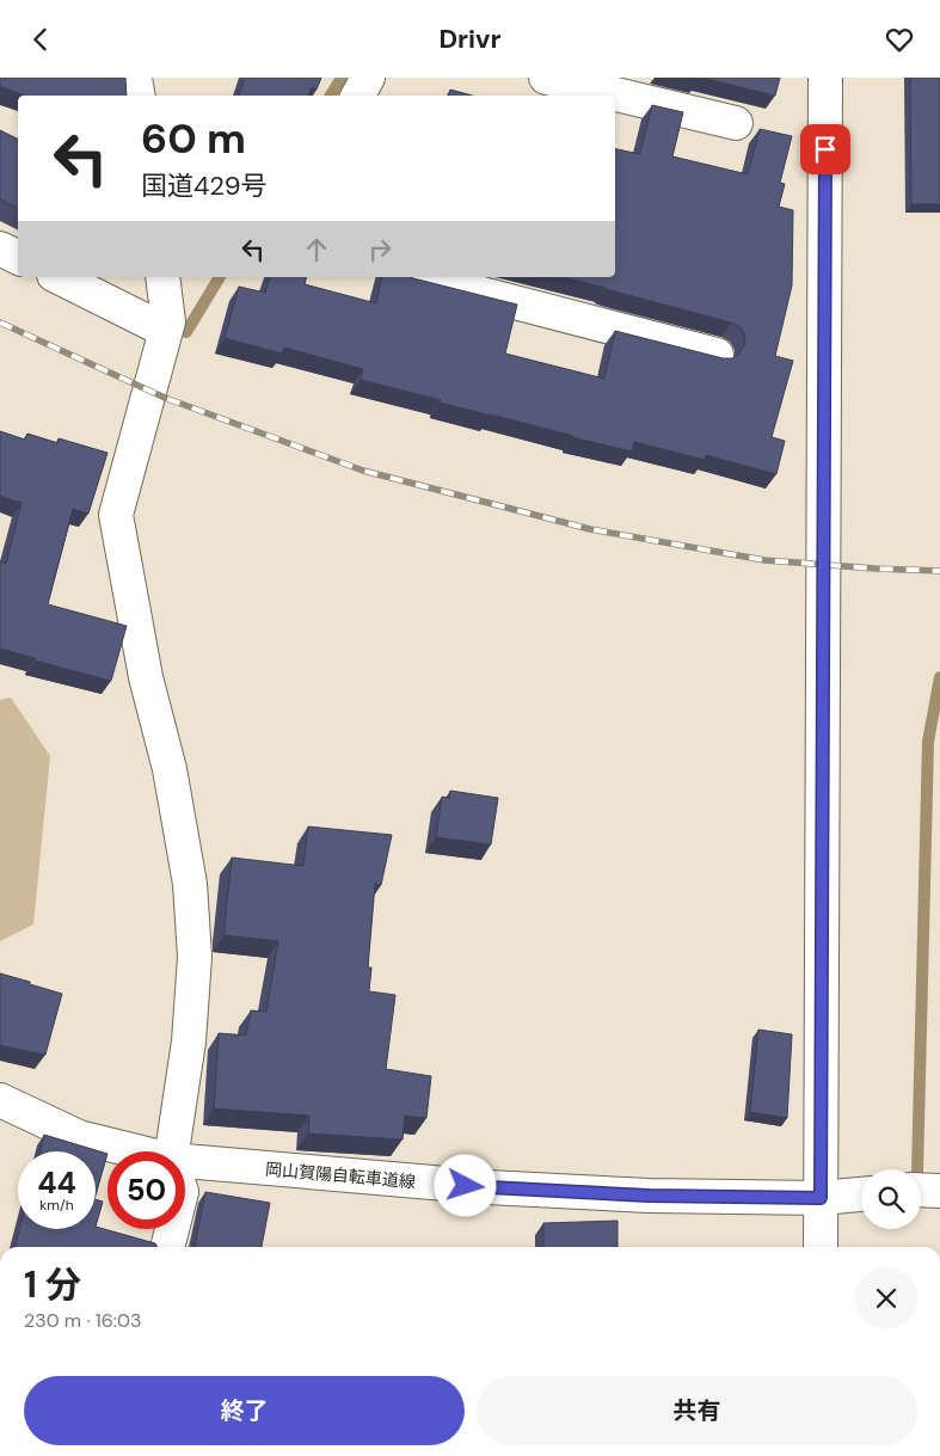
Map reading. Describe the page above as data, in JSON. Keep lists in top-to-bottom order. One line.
{"streets":{"main road":["岡山賀陽自転車道線"]},"page":{"header":"Drivr","turn":["60 m","国道429号"],"speed":"44 km/h","limit":"50","heading":["1 分","230 m · 16:03"],"buttons":["終了","共有"]}}
